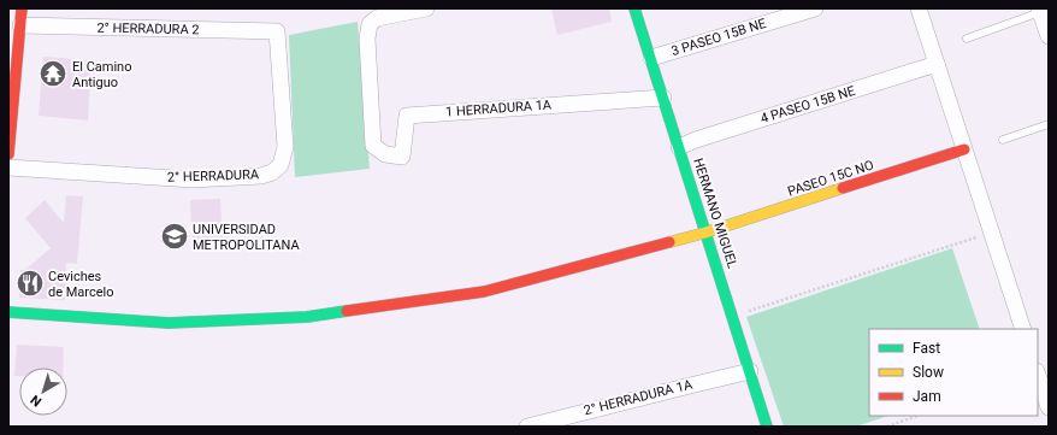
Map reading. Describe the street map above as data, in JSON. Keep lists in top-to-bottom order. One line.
{"streets":{"street":["2° HERRADURA 2","3 PASEO 15B NE","4 PASEO 15B NE","1 HERRADURA 1A","2° HERRADURA","PASEO 15C NO","HERMANO MIGUEL","2° HERRADURA 1A"]},"crossings":[["2° HERRADURA 2","2° HERRADURA"],["3 PASEO 15B NE","HERMANO MIGUEL"],["4 PASEO 15B NE","HERMANO MIGUEL"],["1 HERRADURA 1A","HERMANO MIGUEL"],["PASEO 15C NO","HERMANO MIGUEL"],["HERMANO MIGUEL","2° HERRADURA 1A"]],"places":{"temple":["El Camino Antiguo"],"school or university":["UNIVERSIDAD METROPOLITANA"],"restaurant":["Ceviches de Marcelo"]},"legend":["Fast","Slow","Jam"],"north":"bottom left"}
